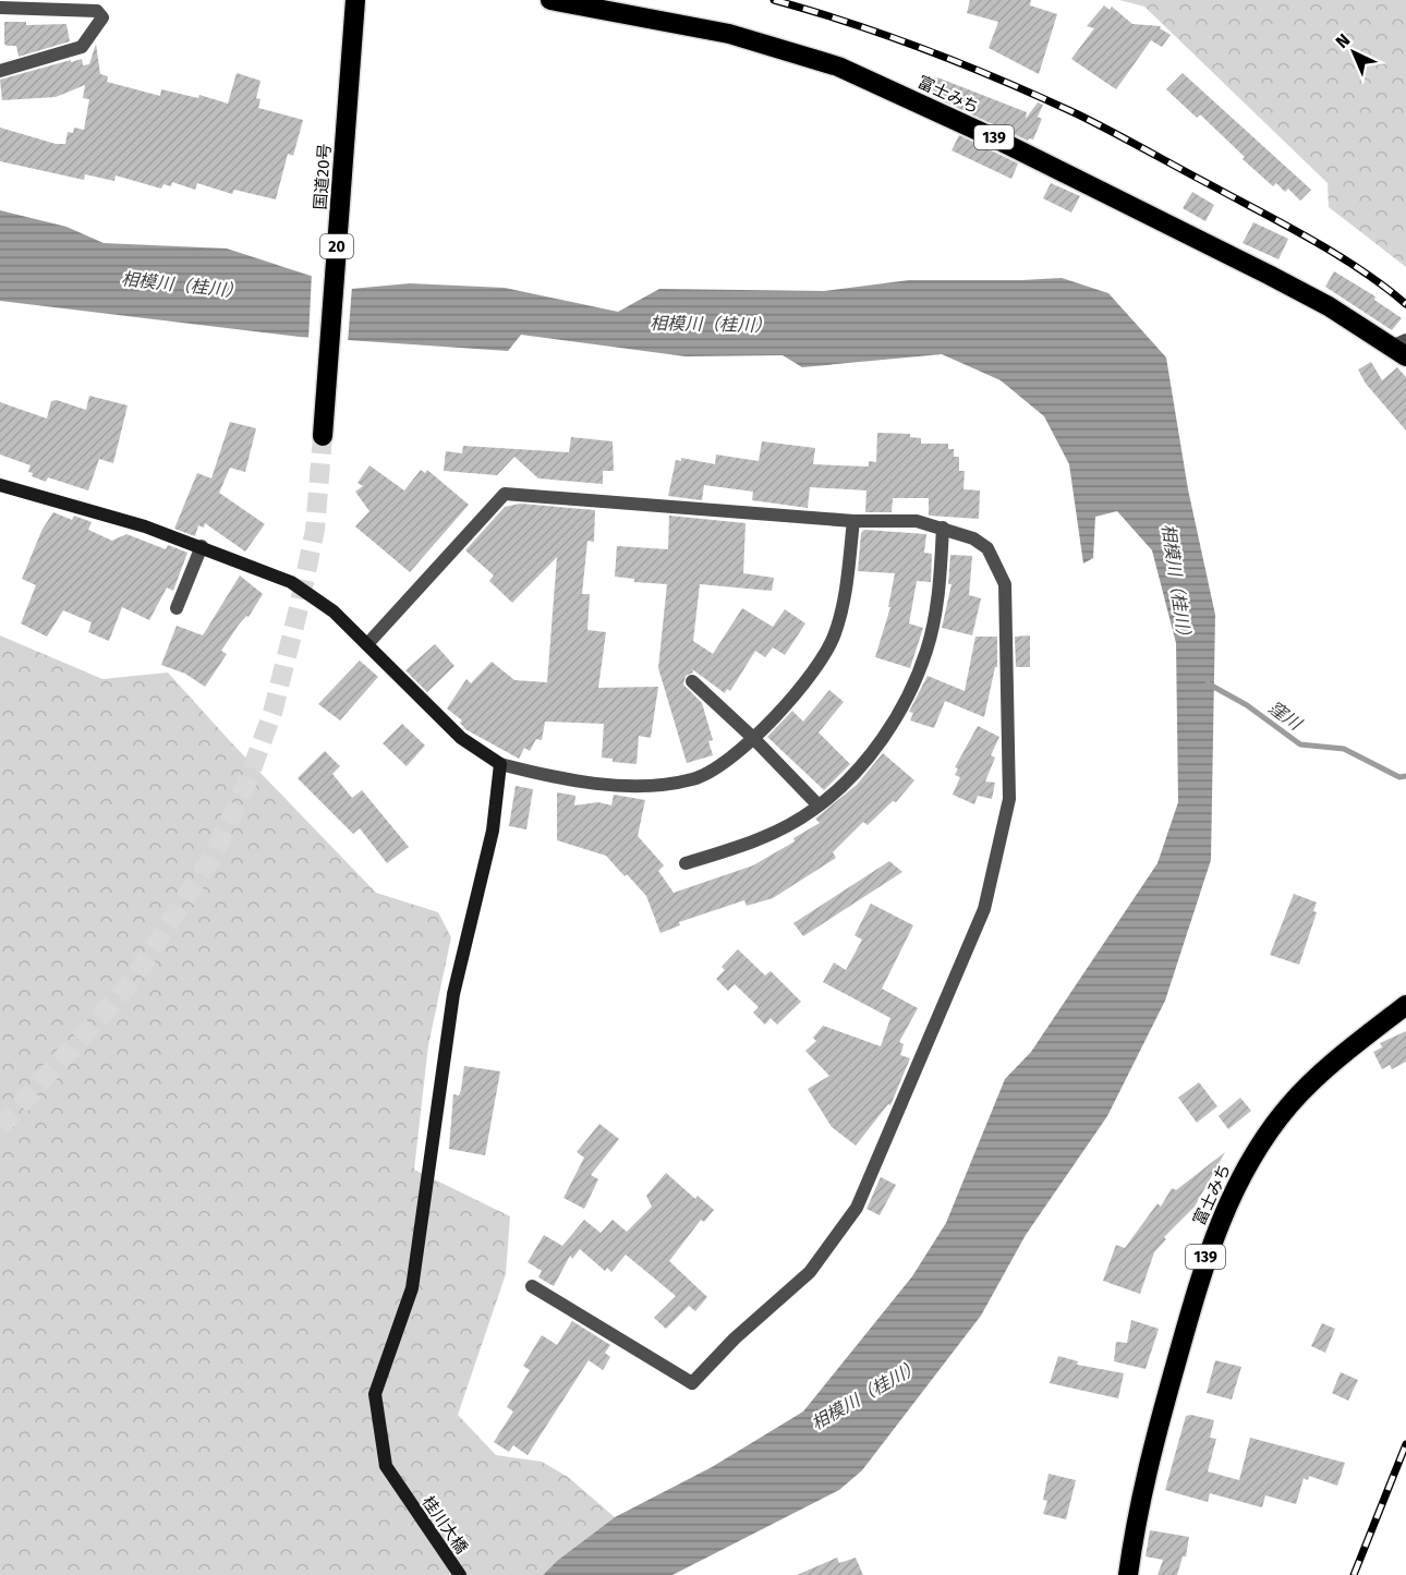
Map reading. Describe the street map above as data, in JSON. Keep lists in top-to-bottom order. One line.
{"streets":{"highway":["富士みち","139","国道20号","20"],"street":["桂川大橋"]},"water":["相模川（桂川）","窪川"],"north":"top left"}
